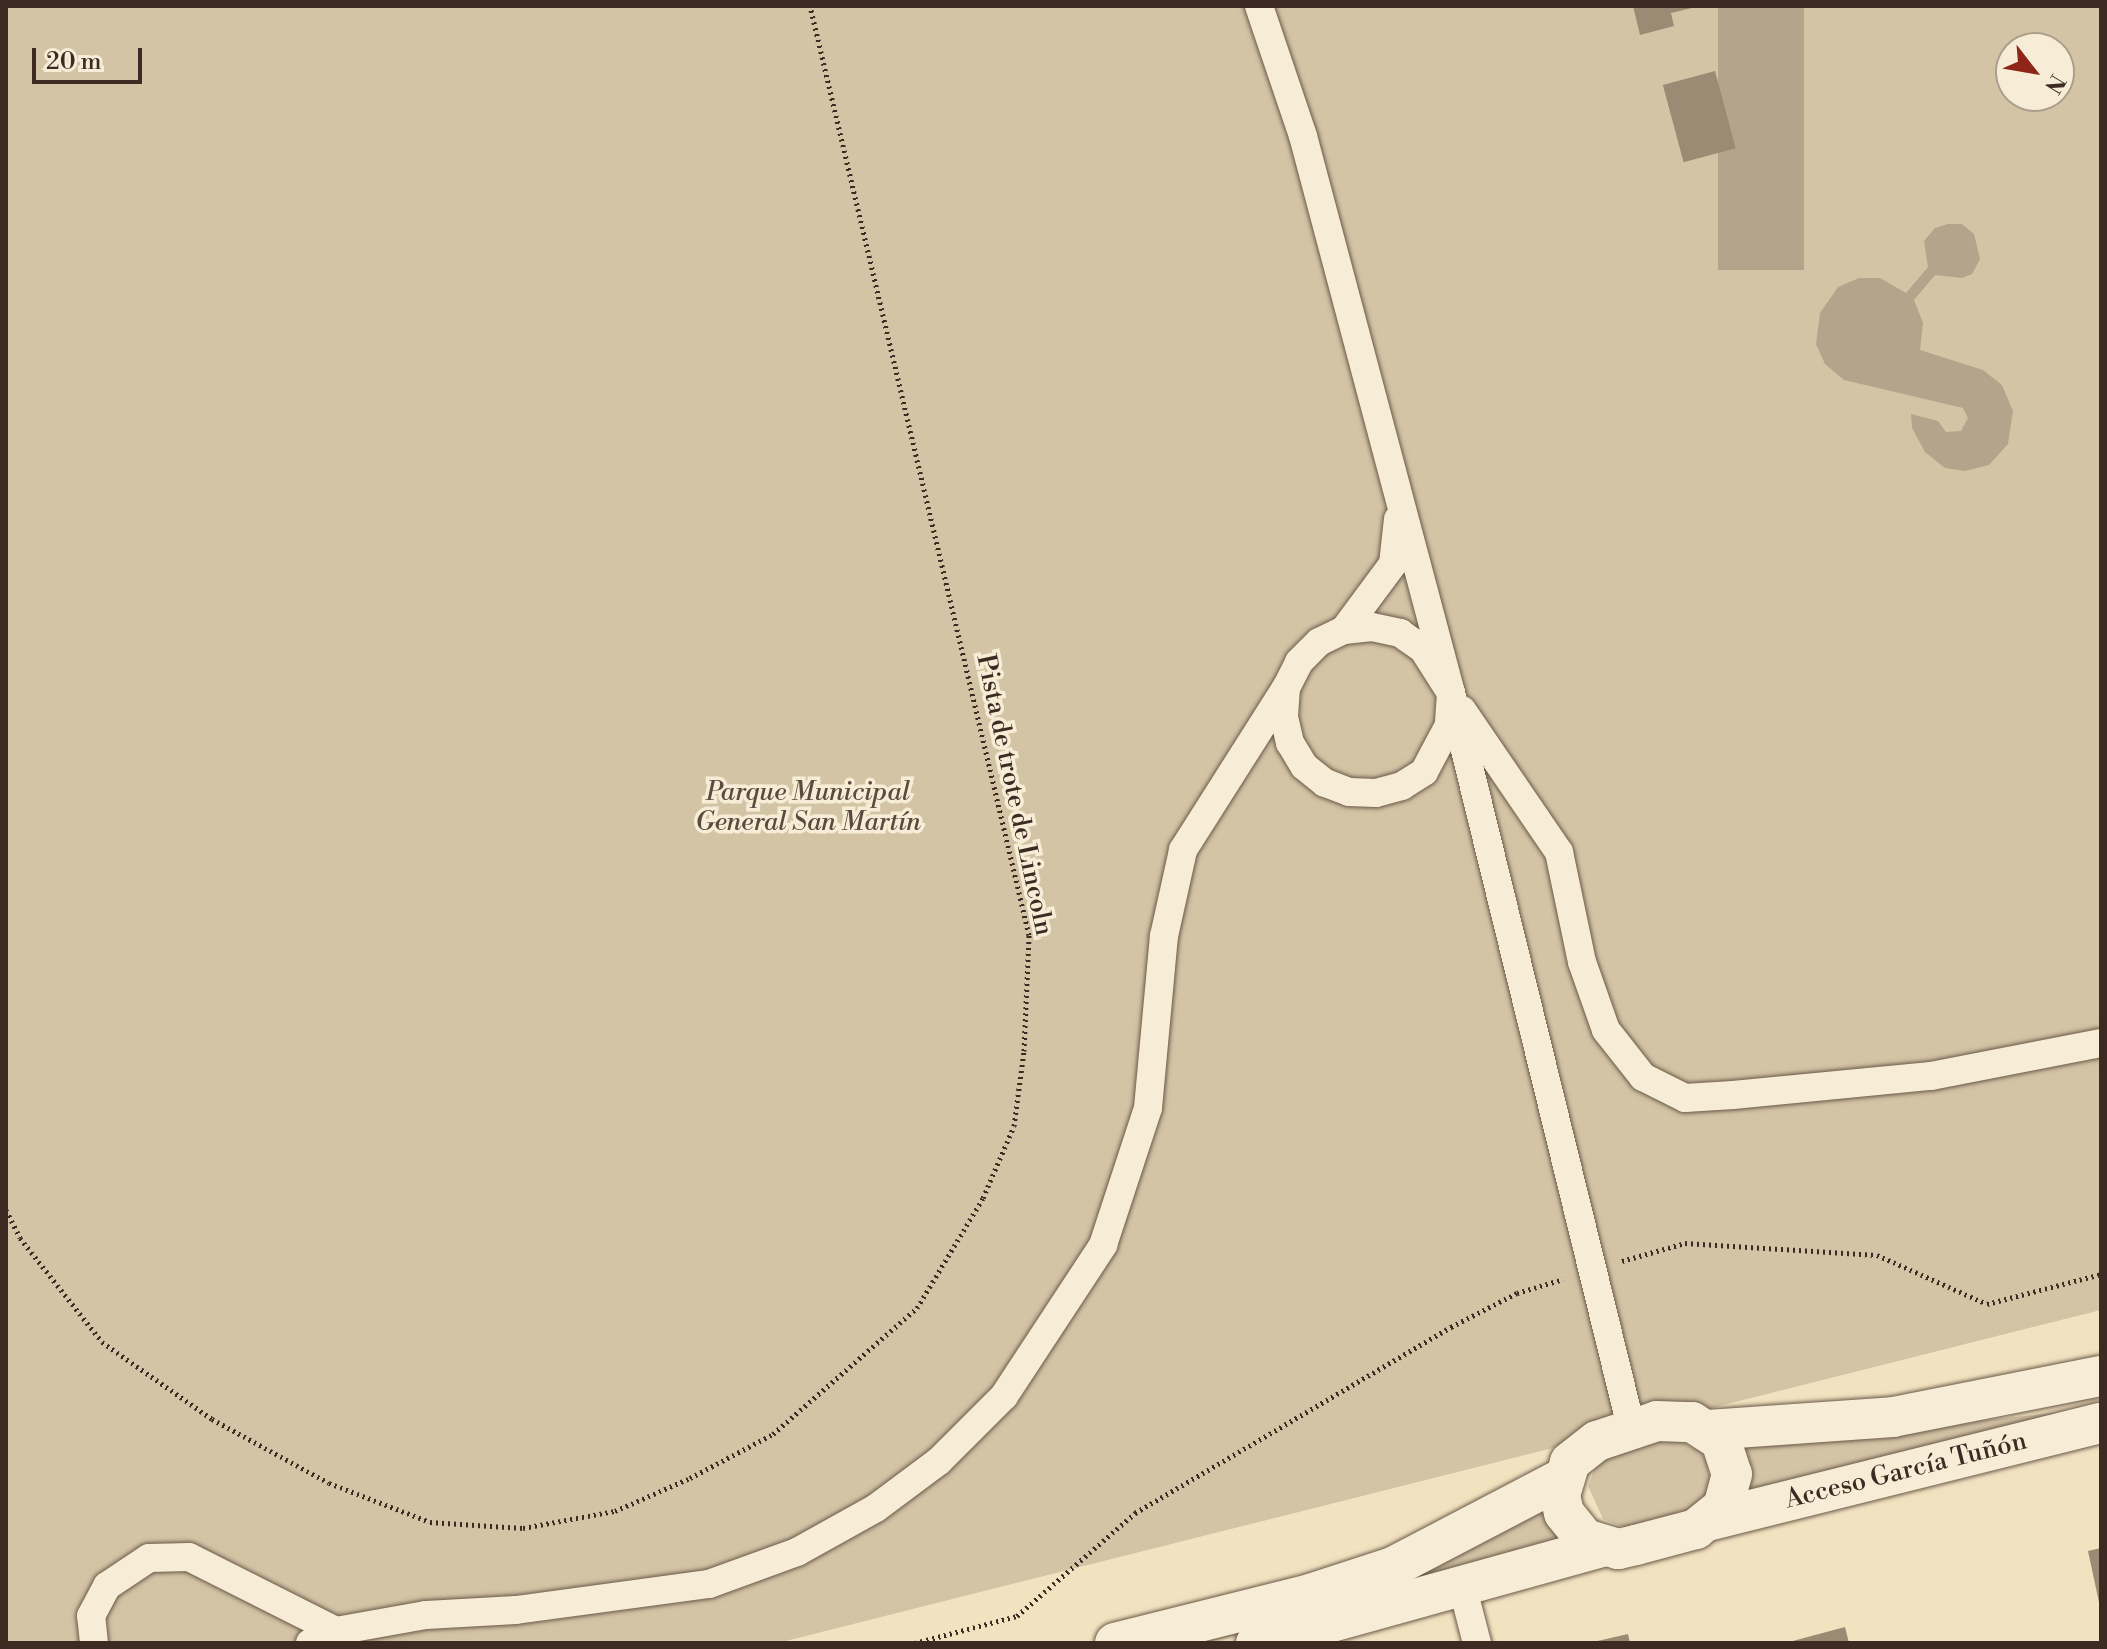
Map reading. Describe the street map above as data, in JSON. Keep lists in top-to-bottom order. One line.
{"streets":{"main road":["Acceso García Tuñón"],"path":["Pista de trote de Lincoln"]},"parks":["Parque Municipal General San Martín"],"scale_bar":"20 m","north":"bottom right"}
